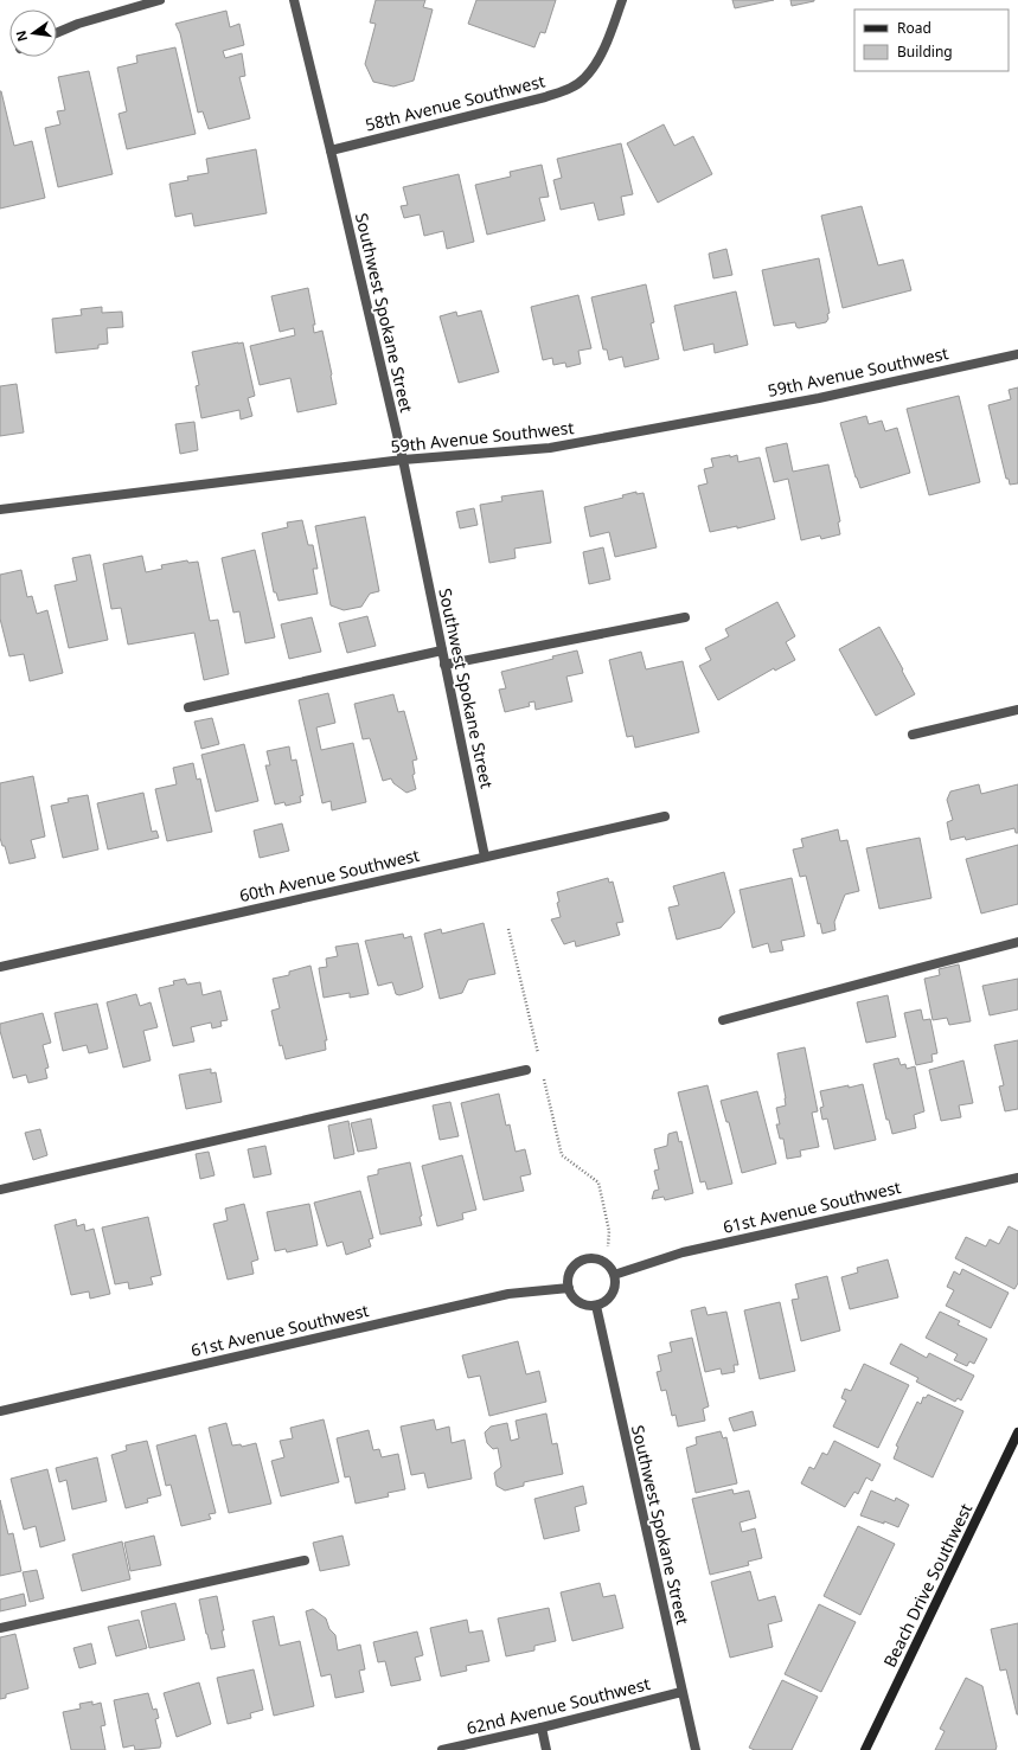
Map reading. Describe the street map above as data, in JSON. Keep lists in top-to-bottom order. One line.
{"streets":{"main road":["Beach Drive Southwest"],"street":["58th Avenue Southwest","Southwest Spokane Street","59th Avenue Southwest","60th Avenue Southwest","61st Avenue Southwest","62nd Avenue Southwest"]},"crossings":[["58th Avenue Southwest","Southwest Spokane Street"],["Southwest Spokane Street","59th Avenue Southwest"],["Southwest Spokane Street","60th Avenue Southwest"],["Southwest Spokane Street","61st Avenue Southwest"],["Southwest Spokane Street","62nd Avenue Southwest"]],"legend":["Road","Building"],"north":"left"}
